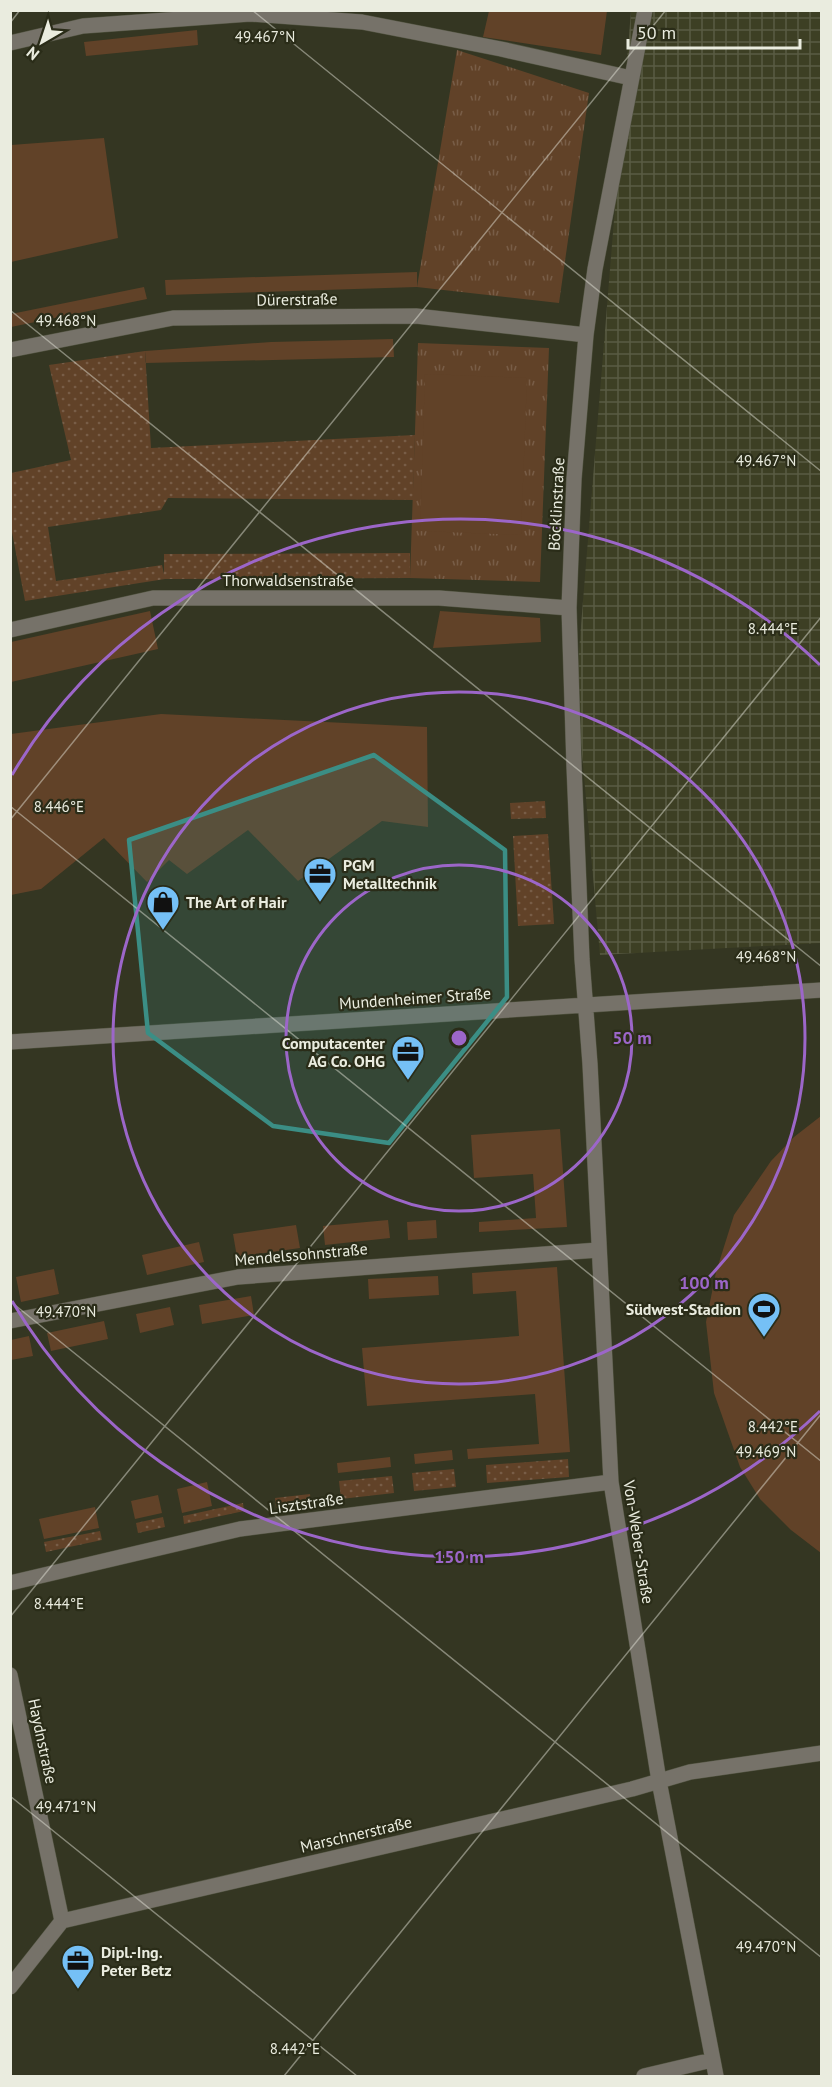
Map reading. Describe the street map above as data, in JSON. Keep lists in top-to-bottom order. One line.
{"streets":{"street":["Dürerstraße","Böcklinstraße","Thorwaldsenstraße","Mundenheimer Straße","Mendelssohnstraße","Lisztstraße","Von-Weber-Straße","Haydnstraße","Marschnerstraße"]},"crossings":[["Dürerstraße","Böcklinstraße"],["Böcklinstraße","Thorwaldsenstraße"],["Böcklinstraße","Mundenheimer Straße"],["Böcklinstraße","Von-Weber-Straße"],["Mundenheimer Straße","Von-Weber-Straße"],["Mendelssohnstraße","Von-Weber-Straße"],["Lisztstraße","Von-Weber-Straße"],["Von-Weber-Straße","Marschnerstraße"],["Haydnstraße","Marschnerstraße"]],"places":{"office":["PGM Metalltechnik","Computacenter AG Co. OHG","Dipl.-Ing. Peter Betz"],"shop":["The Art of Hair"],"sports":["Südwest-Stadion"]},"scale_bar":"50 m","north":"bottom left","coordinates":["49.467°N","49.468°N","8.444°E","8.446°E","49.470°N","8.442°E","49.469°N","49.471°N"],"rings":["50 m","100 m","150 m"]}
